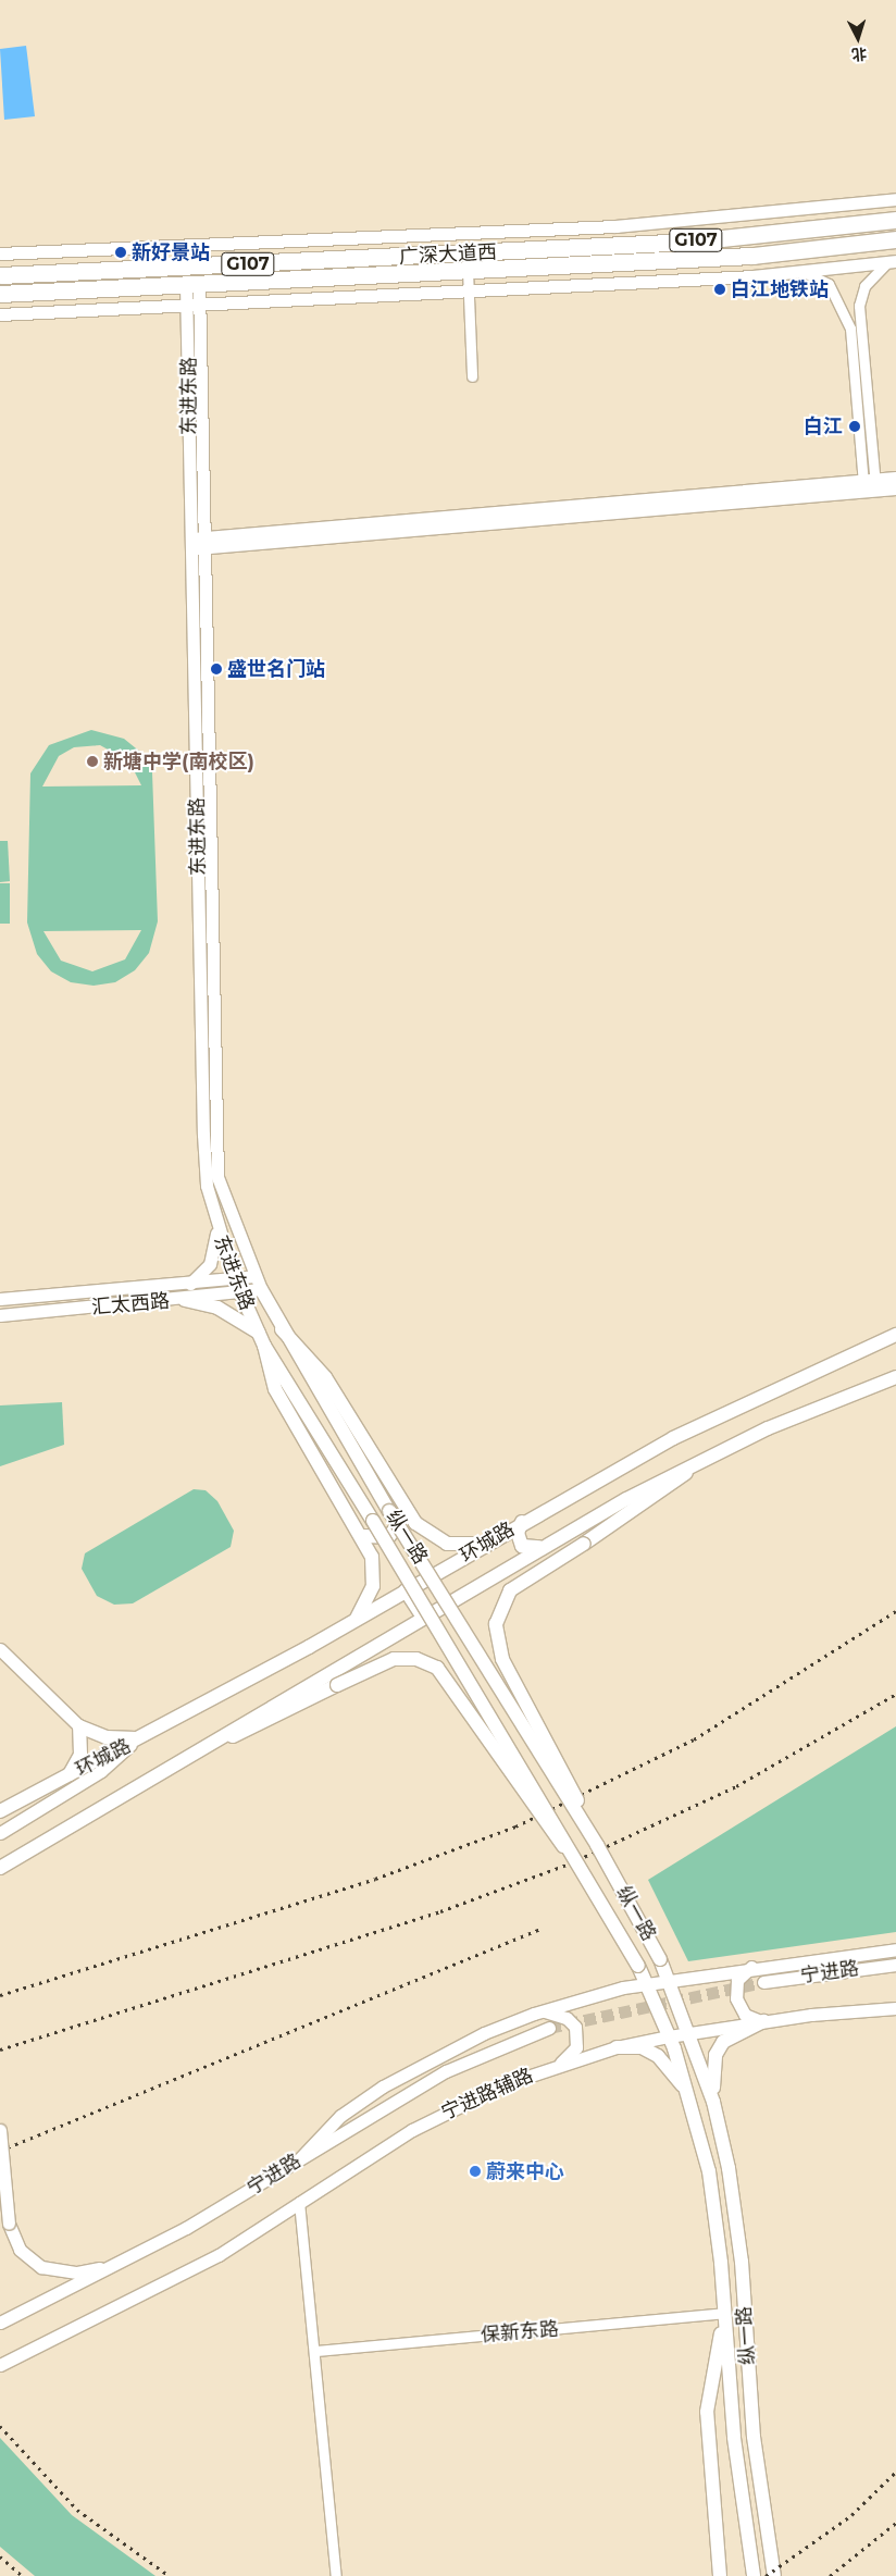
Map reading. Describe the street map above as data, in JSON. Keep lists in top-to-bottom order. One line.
{"streets":{"highway":["G107","广深大道西"],"main road":["东进东路","纵一路","环城路"],"street":["汇太西路","宁进路","宁进路辅路","保新东路"]},"crossings":[["广深大道西","东进东路"],["东进东路","汇太西路"],["东进东路","纵一路"],["纵一路","宁进路辅路"],["纵一路","保新东路"]],"places":["新好景站","白江地铁站","白江","盛世名门站","新塘中学(南校区)","蔚来中心"],"north":"bottom"}
